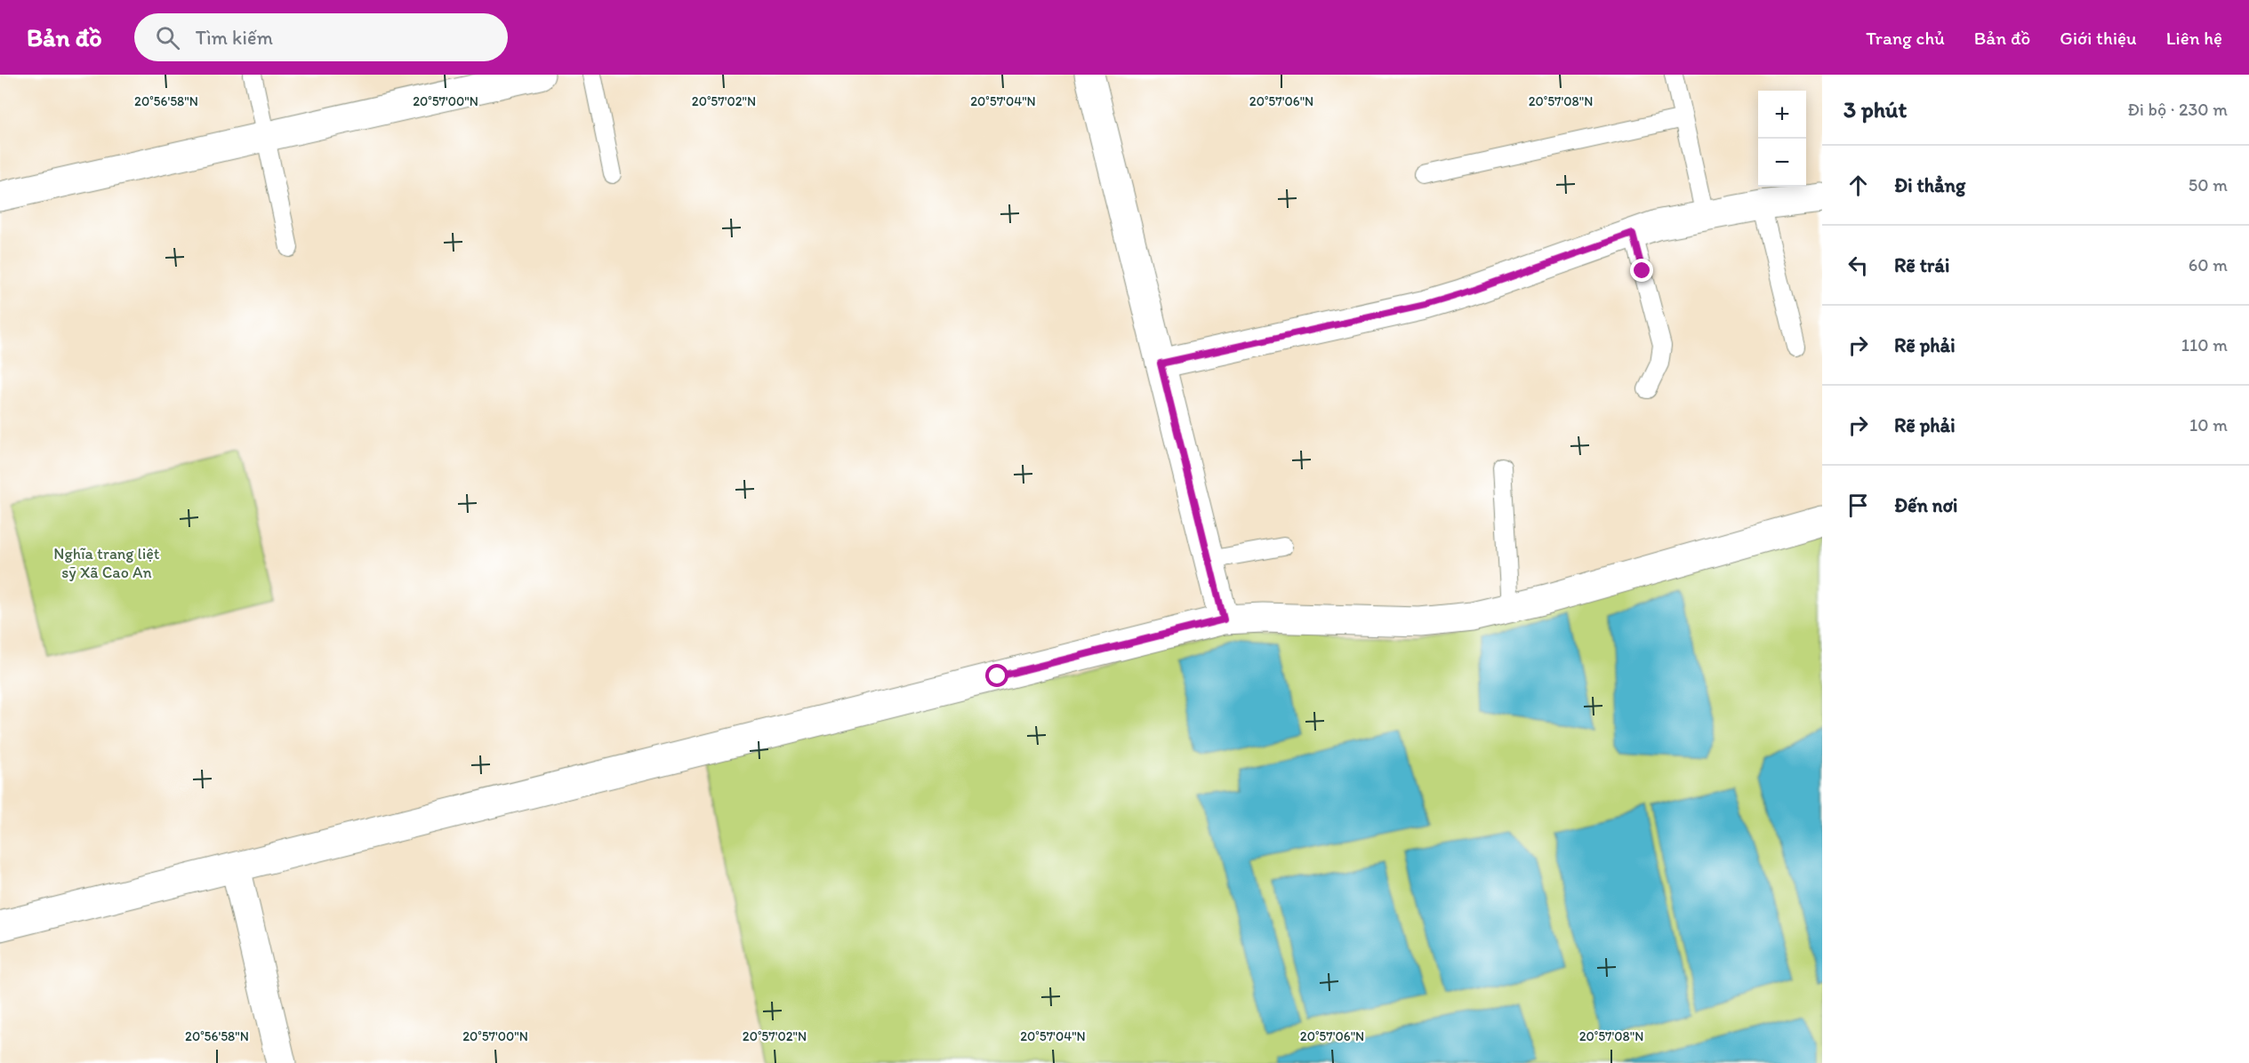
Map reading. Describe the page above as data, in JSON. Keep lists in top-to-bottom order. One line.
{"parks":["Nghĩa trang liệt sỹ Xã Cao An"],"page":{"header":"Bản đồ","search":"Tìm kiếm","nav":["Trang chủ","Bản đồ","Giới thiệu","Liên hệ"],"heading":["3 phút","Đi bộ · 230 m"],"map_buttons":["+","−"],"list":[["Đi thẳng","50 m"],["Rẽ trái","60 m"],["Rẽ phải","110 m"],["Rẽ phải","10 m"],"Đến nơi"]},"coordinates":["20°56'58\"N","20°57'00\"N","20°57'02\"N","20°57'04\"N","20°57'06\"N","20°57'08\"N"]}
